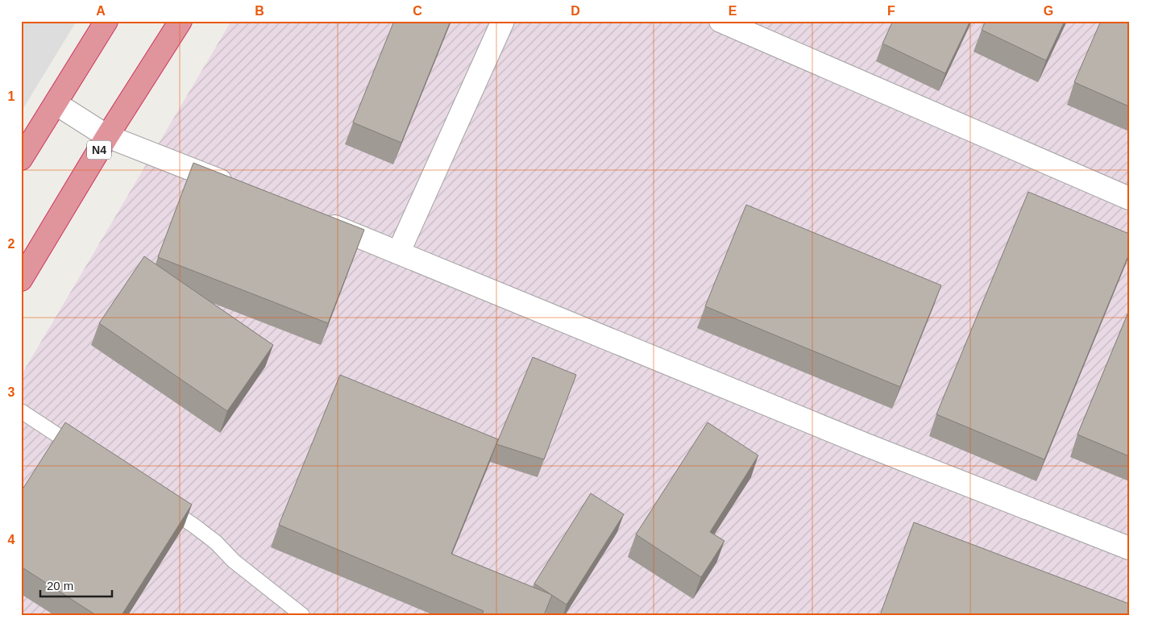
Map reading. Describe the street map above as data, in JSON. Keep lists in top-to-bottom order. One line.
{"streets":{"highway":["N4"]},"scale_bar":"20 m","grid":{"columns":["A","B","C","D","E","F","G"],"rows":["1","2","3","4"]}}
